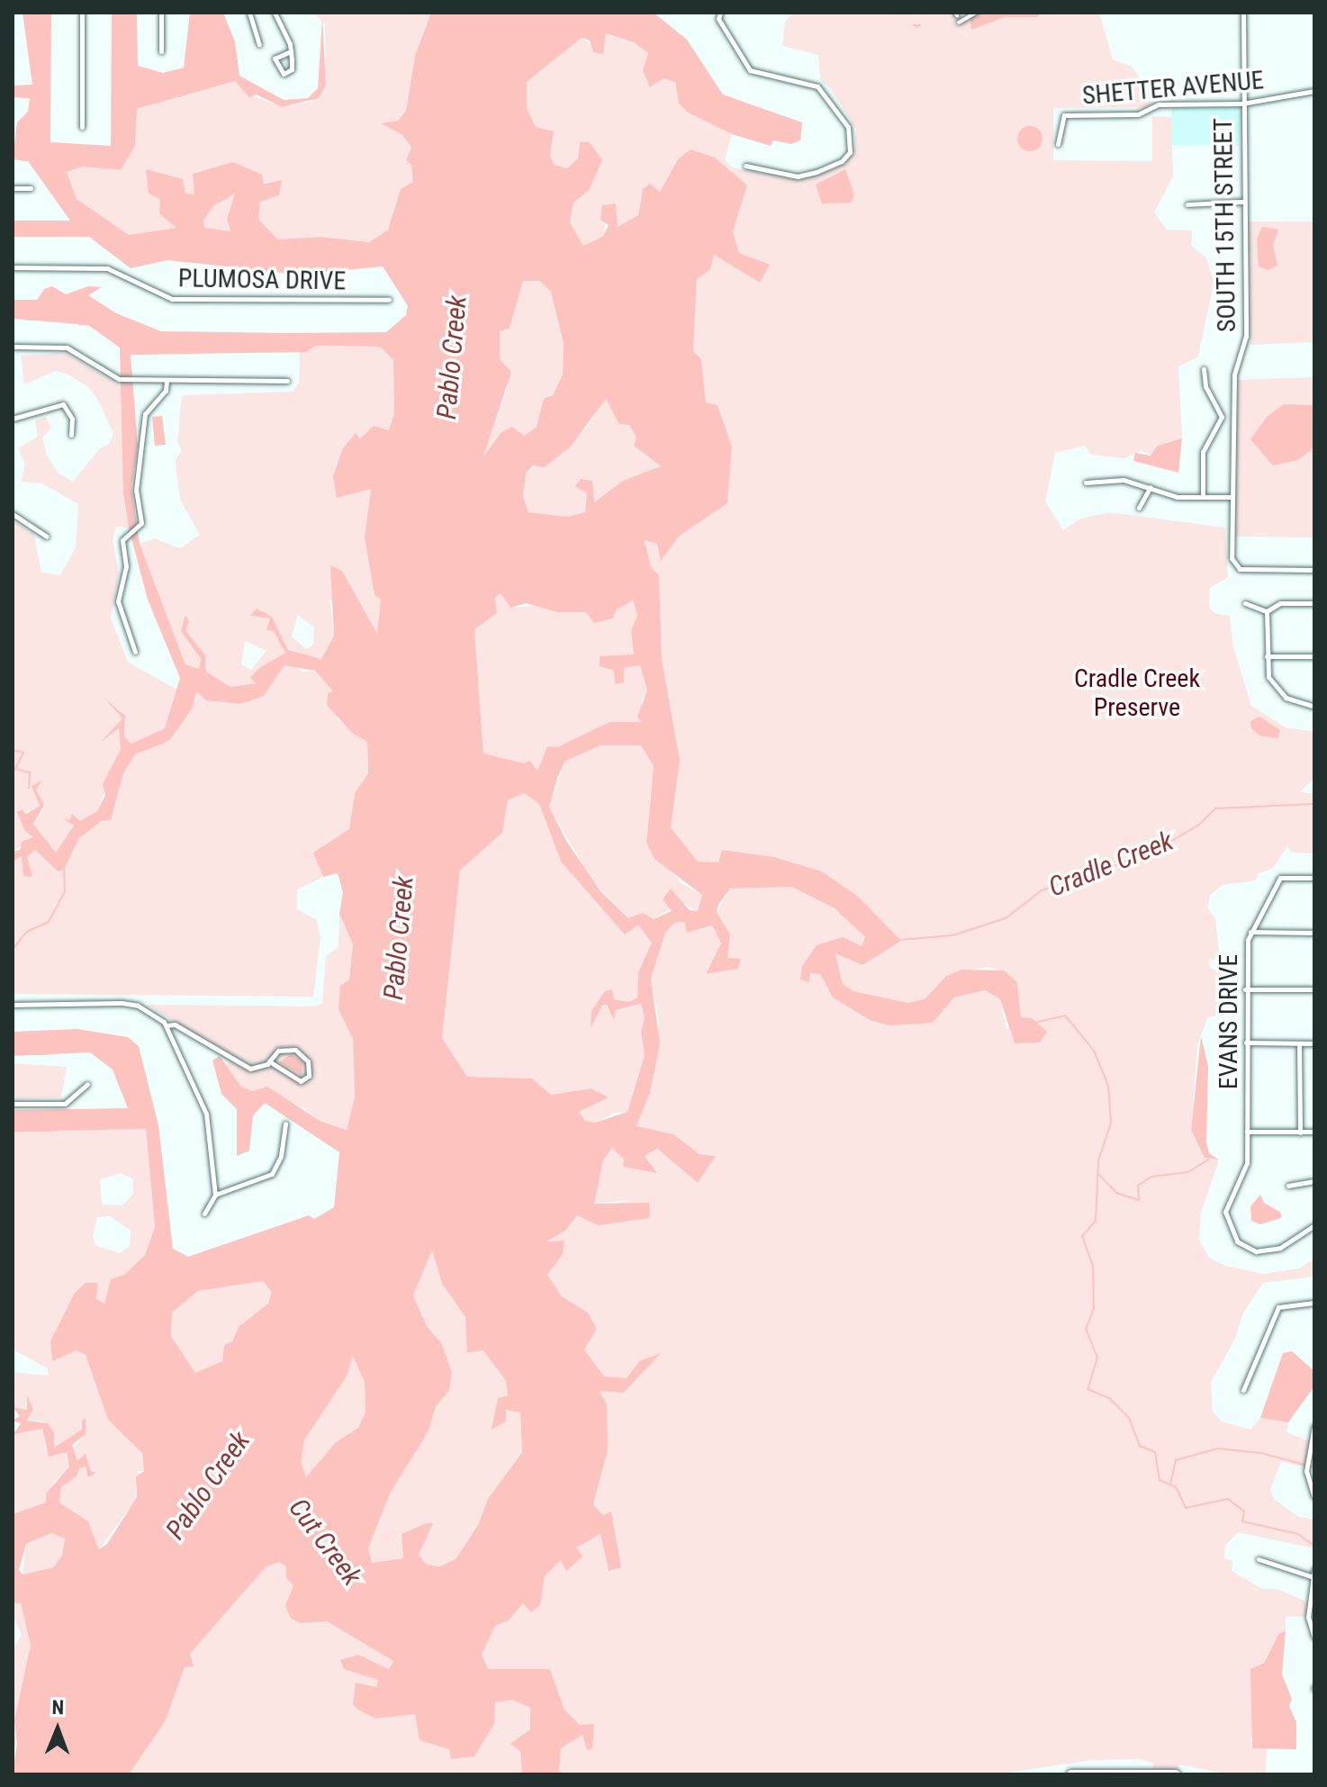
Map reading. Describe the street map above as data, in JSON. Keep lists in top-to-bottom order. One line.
{"streets":{"street":["SHETTER AVENUE","SOUTH 15TH STREET","PLUMOSA DRIVE","EVANS DRIVE"]},"crossings":[["SHETTER AVENUE","SOUTH 15TH STREET"]],"water":["Pablo Creek","Cradle Creek","Cut Creek"],"parks":["Cradle Creek Preserve"],"north":"top"}
